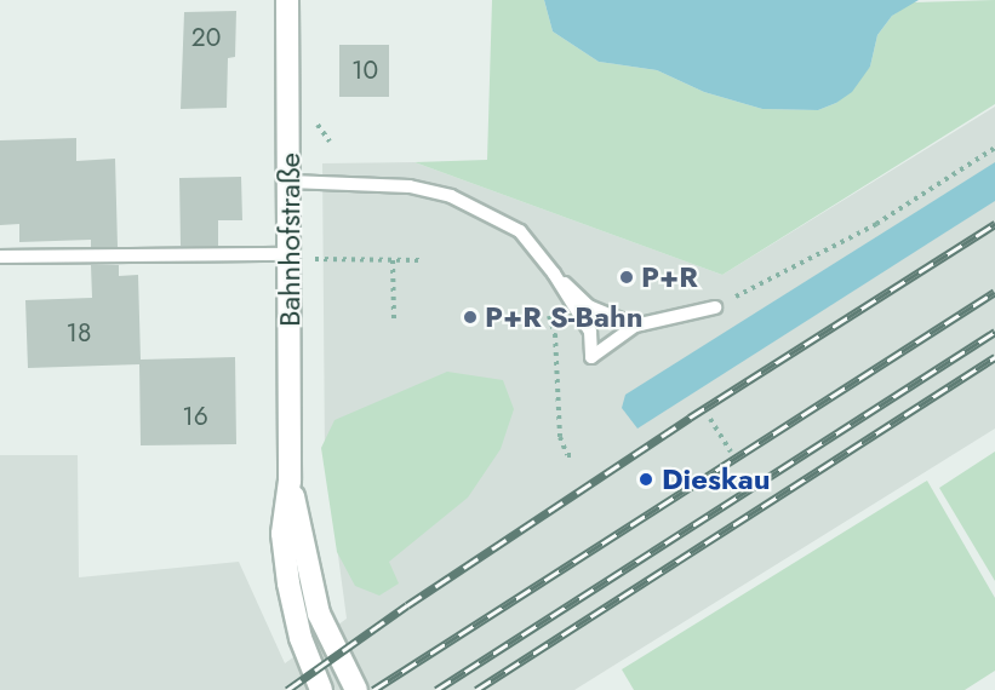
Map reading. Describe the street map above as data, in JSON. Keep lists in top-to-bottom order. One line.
{"streets":{"street":["Bahnhofstraße"]},"places":["P+R","P+R S-Bahn","Dieskau"],"house_numbers":["20","10","18","16"]}
